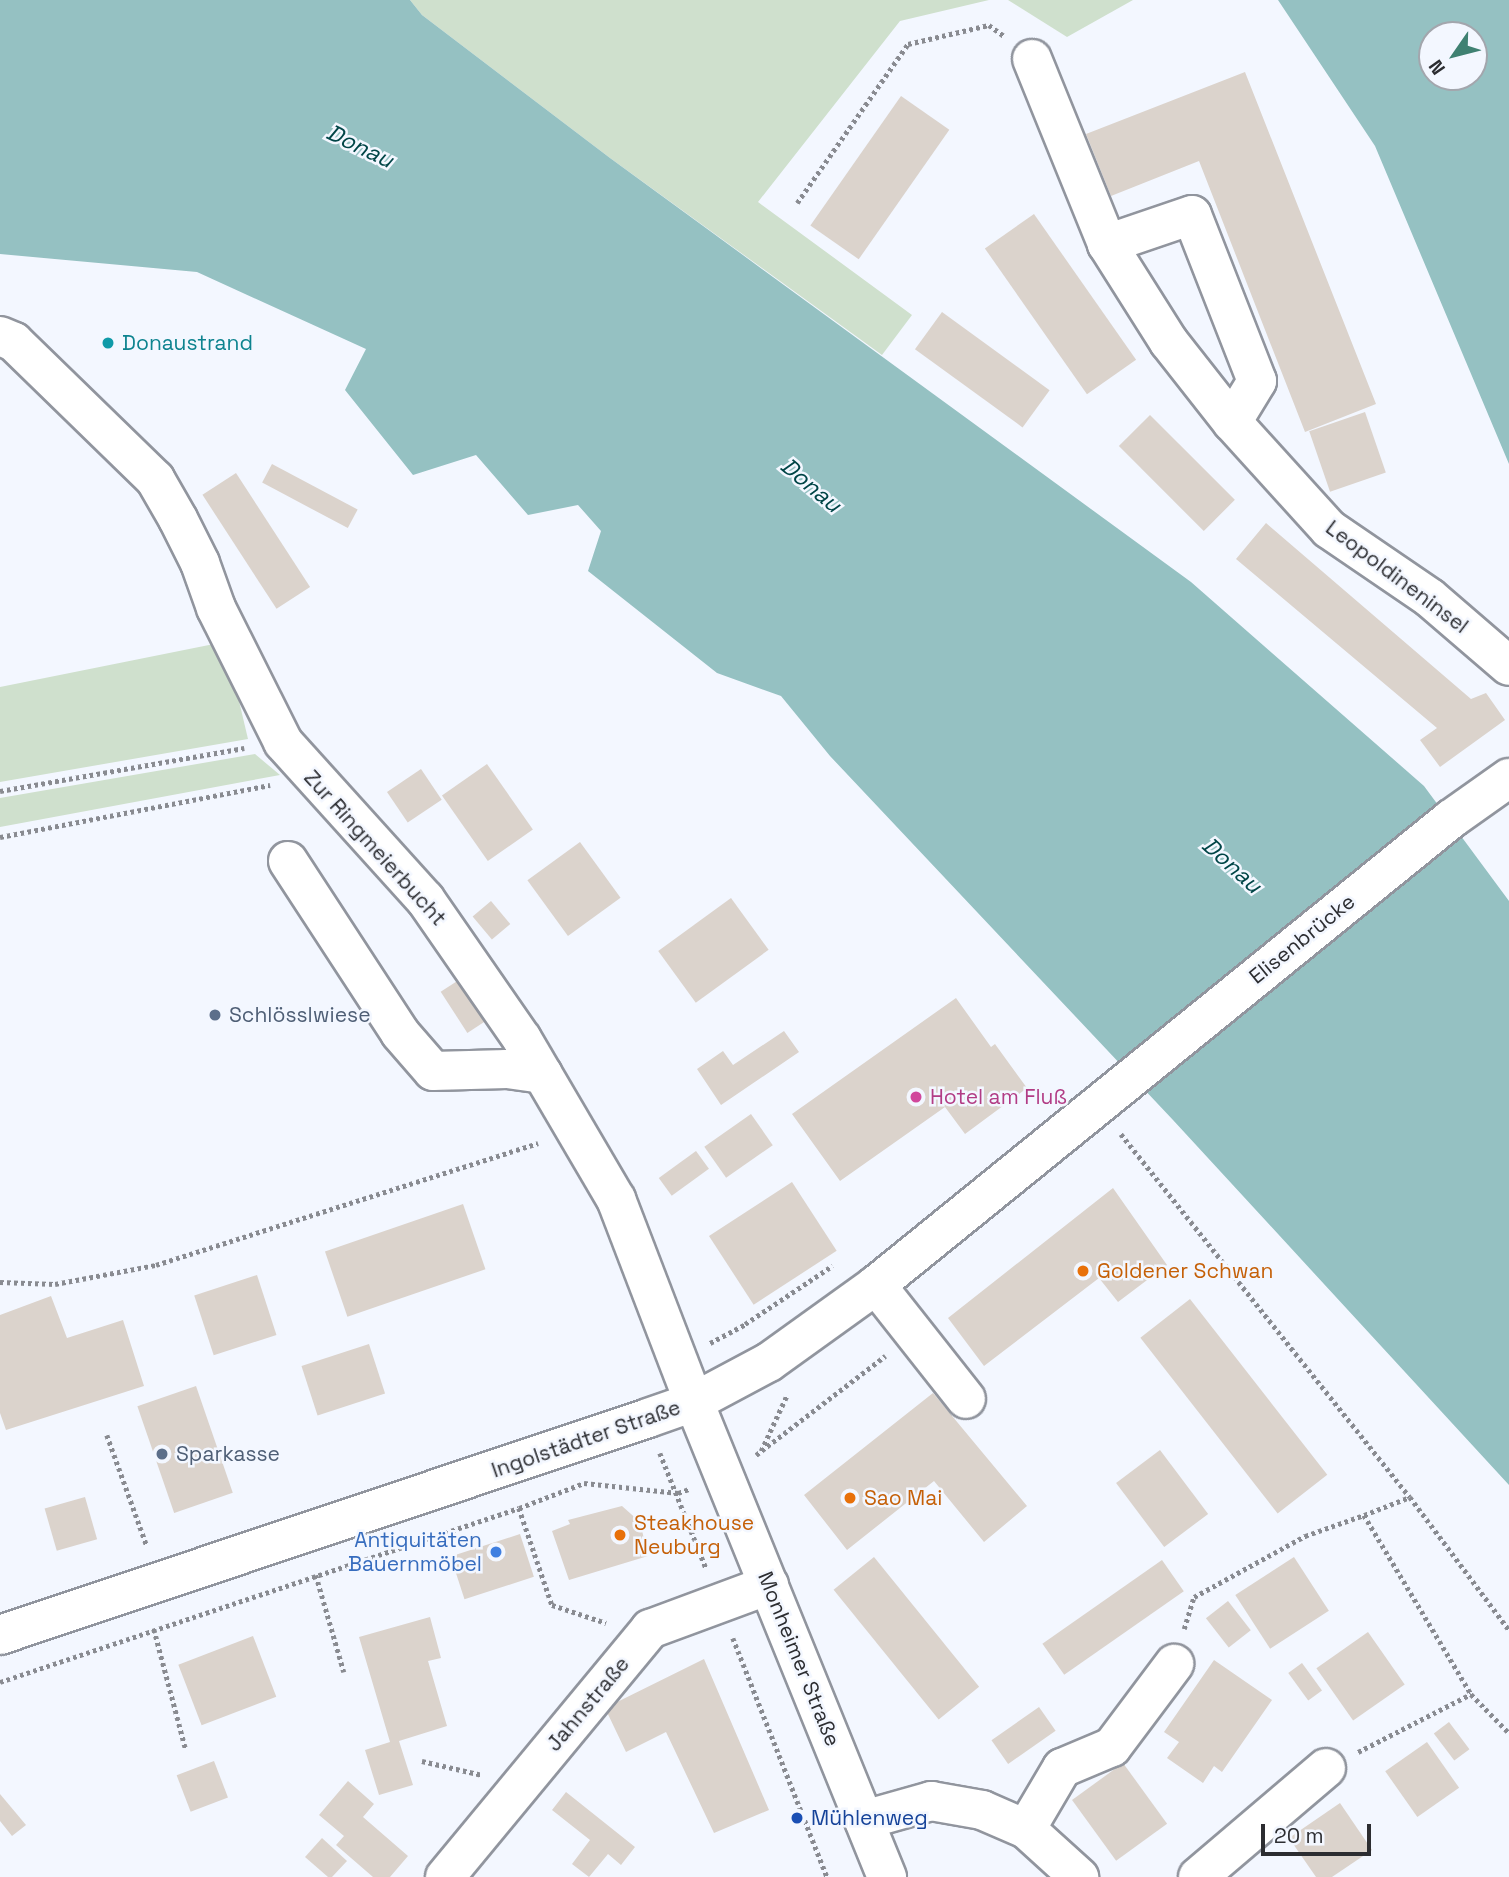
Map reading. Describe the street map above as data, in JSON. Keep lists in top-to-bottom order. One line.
{"streets":{"street":["Leopoldineninsel","Zur Ringmeierbucht","Elisenbrücke","Ingolstädter Straße","Monheimer Straße","Jahnstraße"]},"crossings":[["Zur Ringmeierbucht","Ingolstädter Straße"],["Zur Ringmeierbucht","Monheimer Straße"],["Elisenbrücke","Ingolstädter Straße"],["Ingolstädter Straße","Monheimer Straße"],["Monheimer Straße","Jahnstraße"]],"water":["Donau"],"places":["Donaustrand","Schlösslwiese","Hotel am Fluß","Goldener Schwan","Sparkasse","Sao Mai","Steakhouse Neuburg","Antiquitäten Bauernmöbel","Mühlenweg"],"scale_bar":"20 m","north":"bottom left"}
